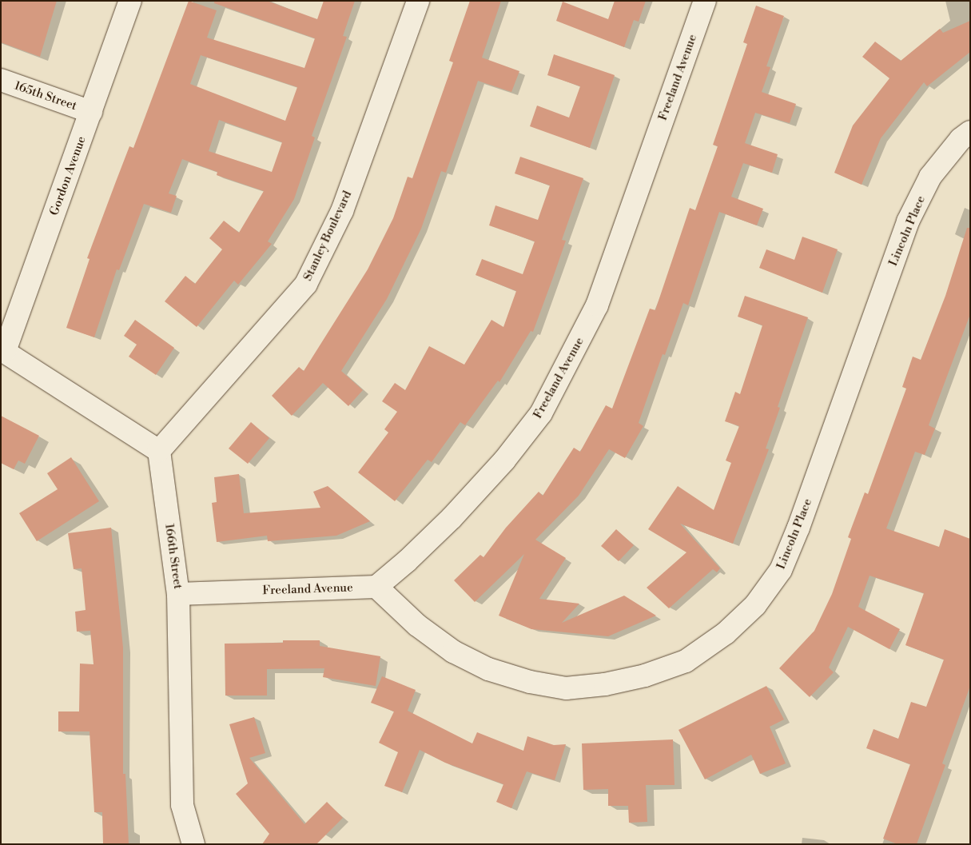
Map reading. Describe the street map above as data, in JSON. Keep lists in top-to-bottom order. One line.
{"streets":{"street":["Freeland Avenue","165th Street","Gordon Avenue","Lincoln Place","Stanley Boulevard","166th Street"]},"crossings":[["Freeland Avenue","Lincoln Place"],["Freeland Avenue","166th Street"],["165th Street","Gordon Avenue"],["Stanley Boulevard","166th Street"]]}
